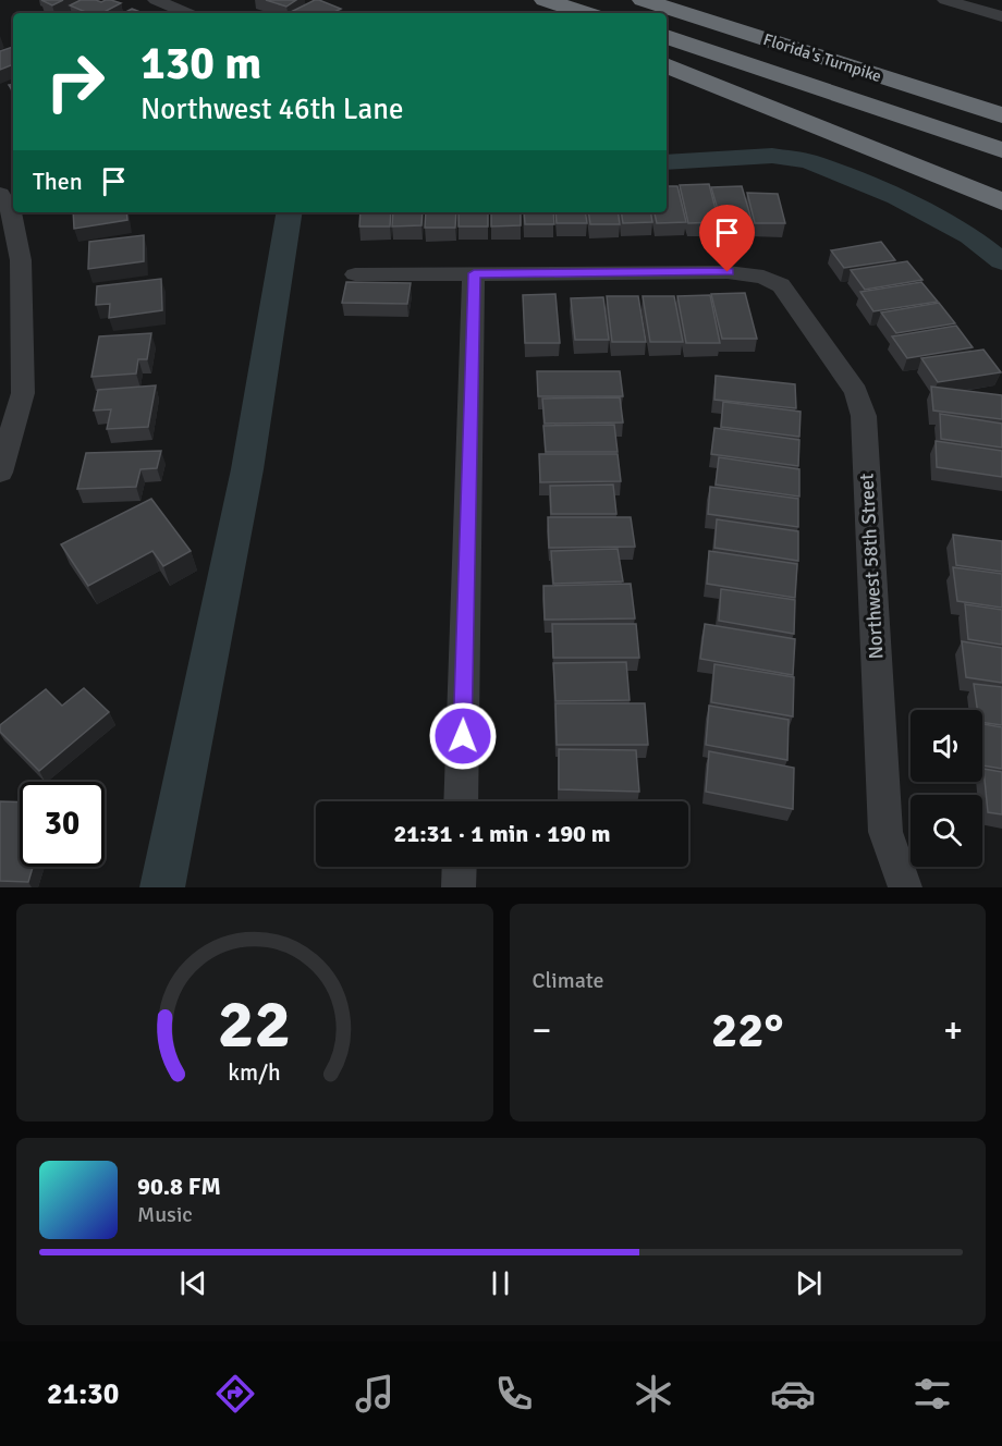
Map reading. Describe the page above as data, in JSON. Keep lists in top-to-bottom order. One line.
{"streets":{"highway":["Florida's Turnpike"],"street":["Northwest 58th Street"]},"page":{"turn":["130 m","Northwest 46th Lane"],"then":"Then","limit":"30","trip":"21:31 · 1 min · 190 m","tile":"Climate","heat":["−","22°","+"],"song":["90.8 FM","Music"],"tabs":"21:30","gauge":["22","km/h"]}}
